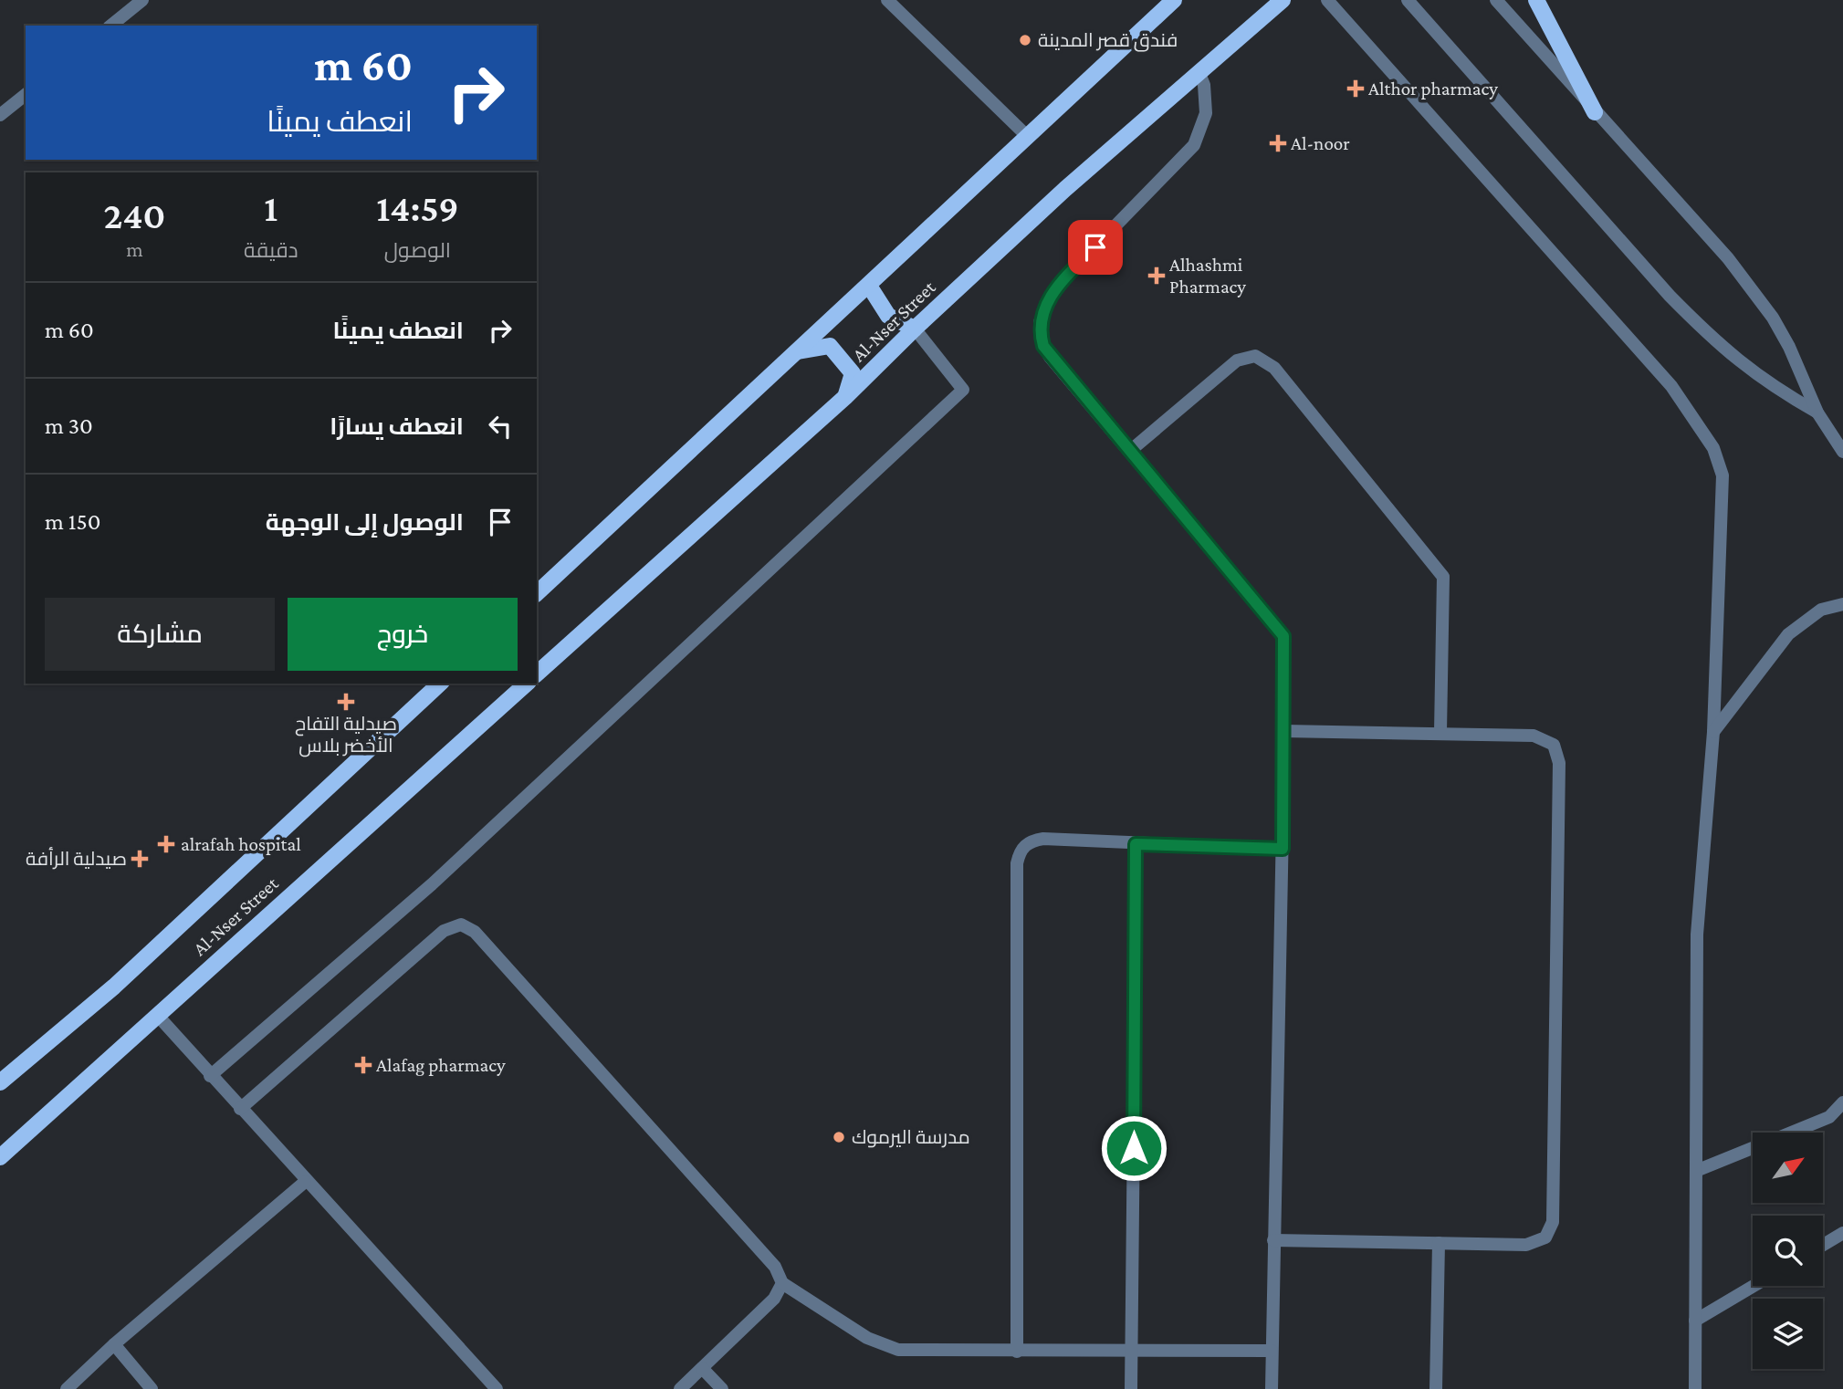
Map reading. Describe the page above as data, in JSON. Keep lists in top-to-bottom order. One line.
{"streets":{"main road":["Al-Nser Street"]},"places":{"other":["فندق قصر المدينة","مدرسة اليرموك"],"health":["Althor pharmacy","Al-noor","Alhashmi Pharmacy","صيدلية التفاح الأخضر بلاس","alrafah hospital","صيدلية الرأفة","Alafag pharmacy"]},"north":"top right","page":{"turn":["60 m","انعطف يمينًا"],"eta":["14:59","الوصول","1","دقيقة","240","m"],"list":[{"name":"انعطف يمينًا","value":"60 m"},{"name":"انعطف يسارًا","value":"30 m"},{"name":"الوصول إلى الوجهة","value":"150 m"}],"buttons":["خروج","مشاركة"]}}
